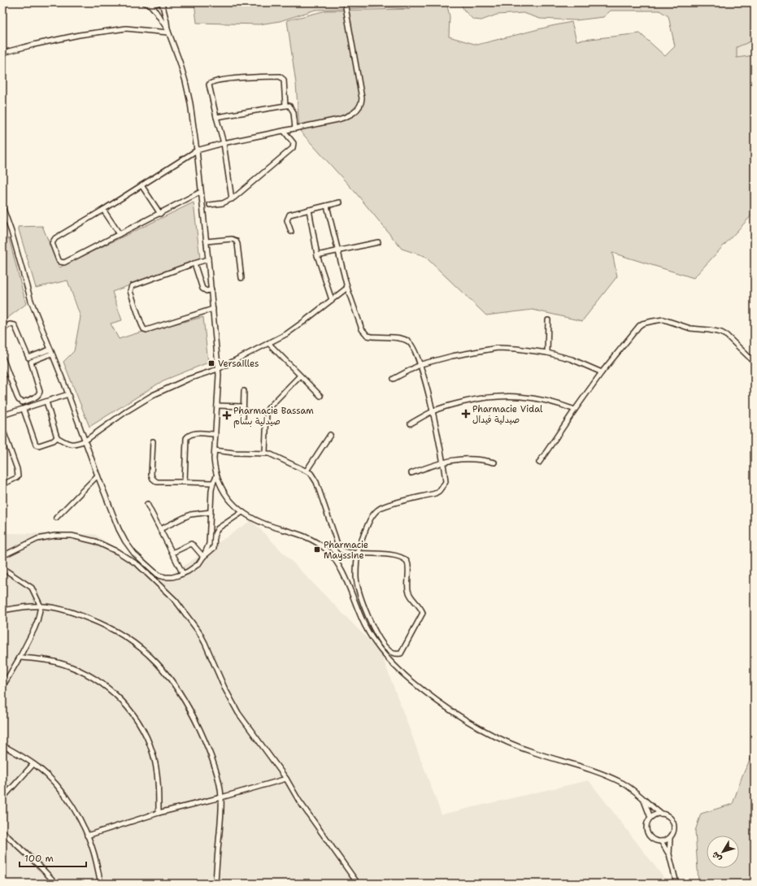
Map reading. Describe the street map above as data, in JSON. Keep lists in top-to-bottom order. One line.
{"places":{"transit":["Versailles","Pharmacie Mayssine"],"health":["Pharmacie Vidal صيدلية فيدال","Pharmacie Bassam صيدلية بسام"]},"scale_bar":"100 m","north":"bottom left"}
